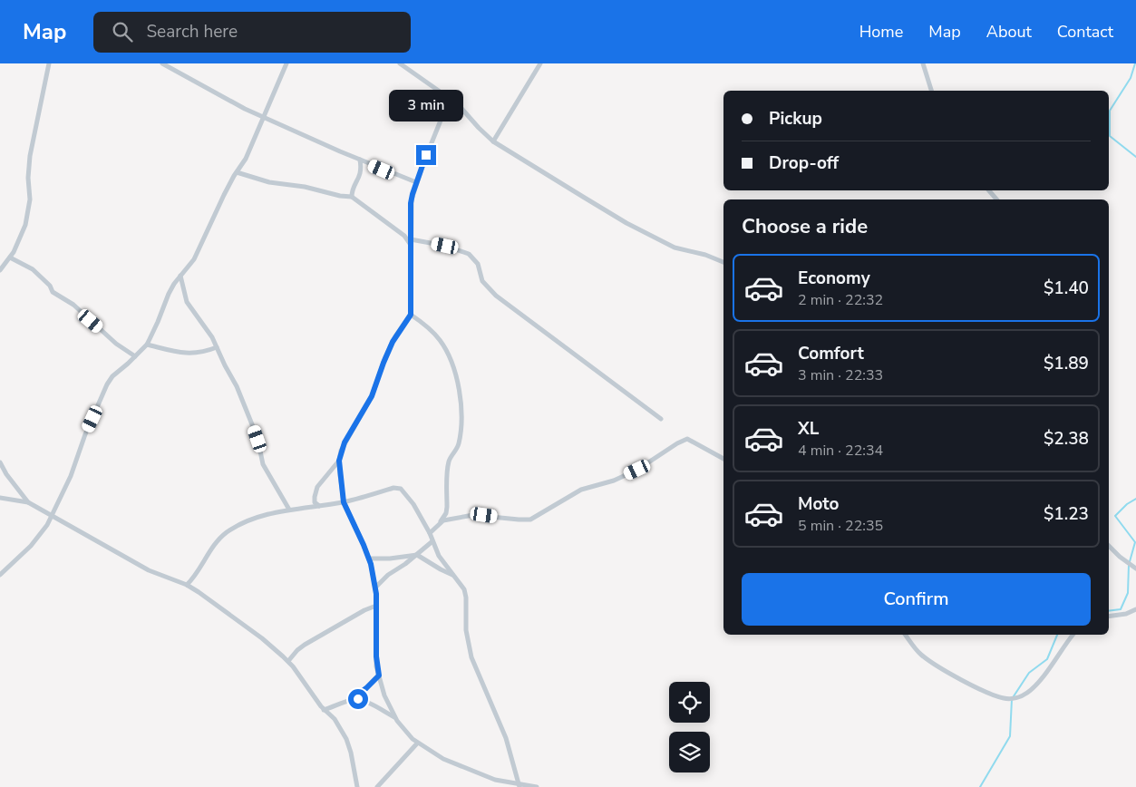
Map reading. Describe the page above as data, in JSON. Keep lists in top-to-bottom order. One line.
{"page":{"header":"Map","search":"Search here","nav":["Home","Map","About","Contact"],"bubble":"3 min","banner":["Pickup","Drop-off"],"heading":"Choose a ride","list":[{"name":"Economy","note":"2 min · 22:32","value":"$1.40"},{"name":"Comfort","note":"3 min · 22:33","value":"$1.89"},{"name":"XL","note":"4 min · 22:34","value":"$2.38"},{"name":"Moto","note":"5 min · 22:35","value":"$1.23"}],"buttons":"Confirm"}}
